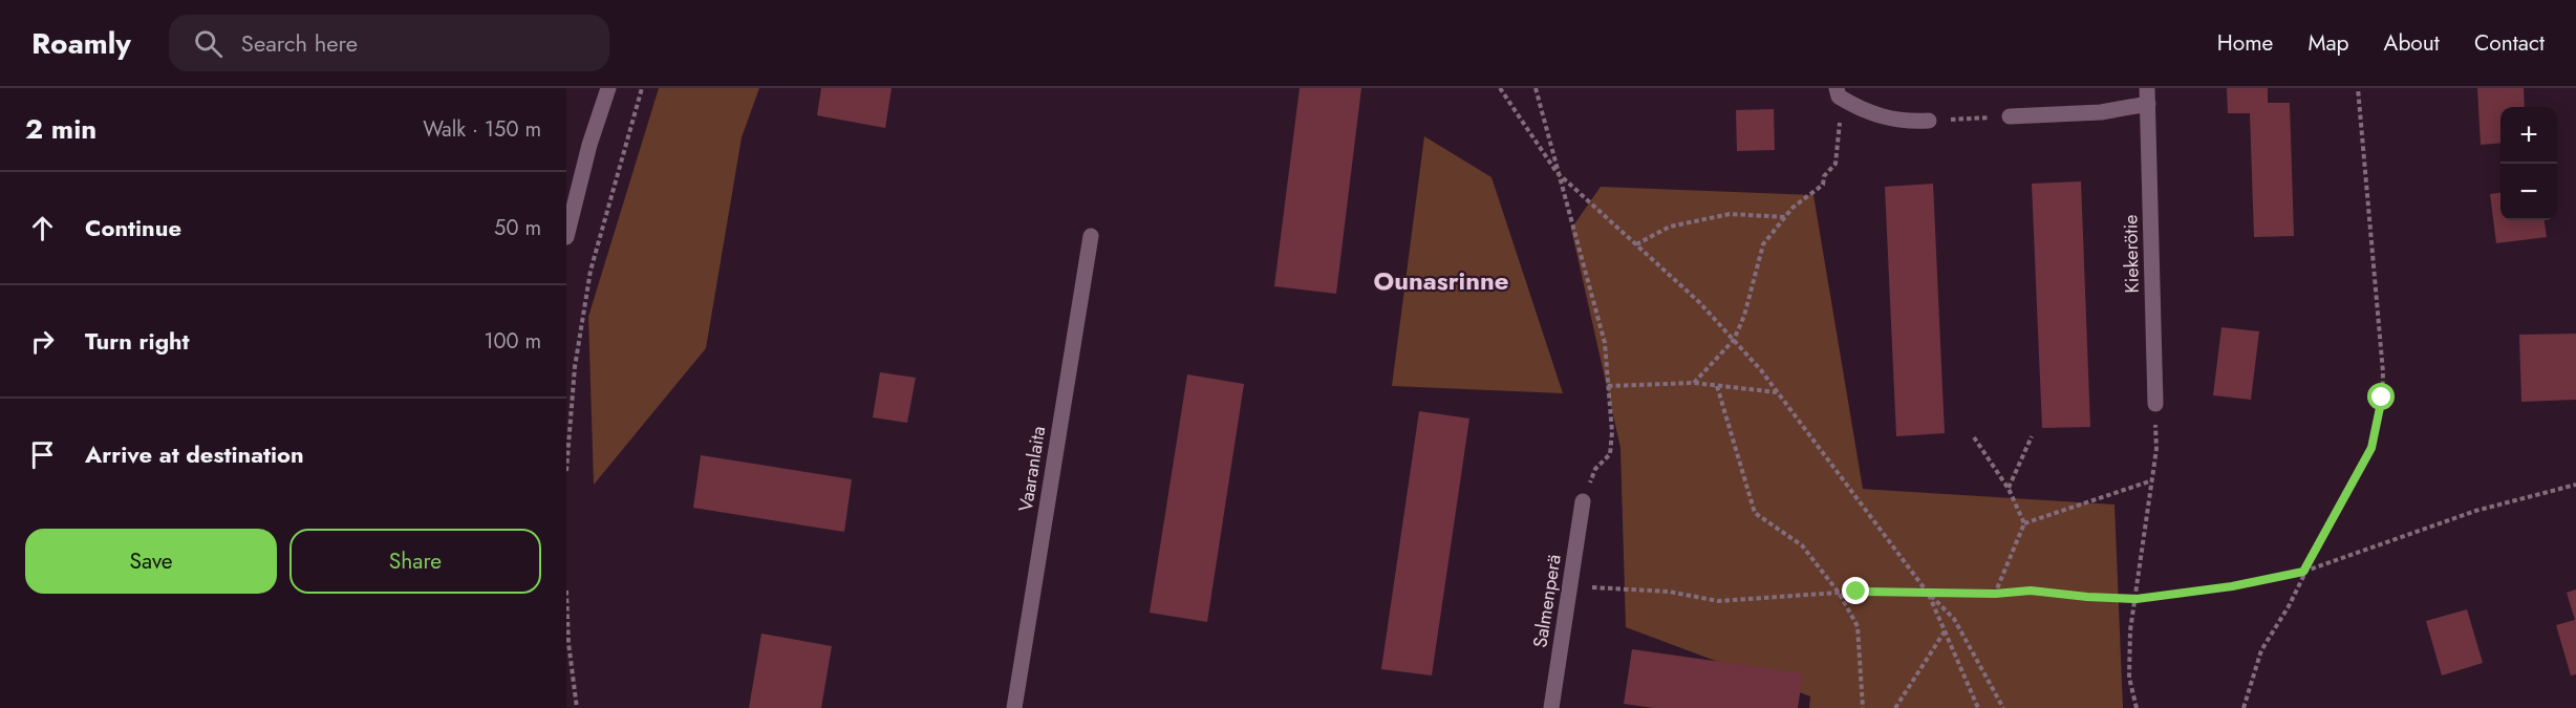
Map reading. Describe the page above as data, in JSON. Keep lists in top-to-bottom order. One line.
{"streets":{"street":["Kiekerötie","Vaaranlaita","Salmenperä"]},"districts":["Ounasrinne"],"page":{"header":"Roamly","search":"Search here","nav":["Home","Map","About","Contact"],"heading":["2 min","Walk · 150 m"],"map_buttons":["+","−"],"list":[["Continue","50 m"],["Turn right","100 m"],"Arrive at destination"],"buttons":["Save","Share"]}}
